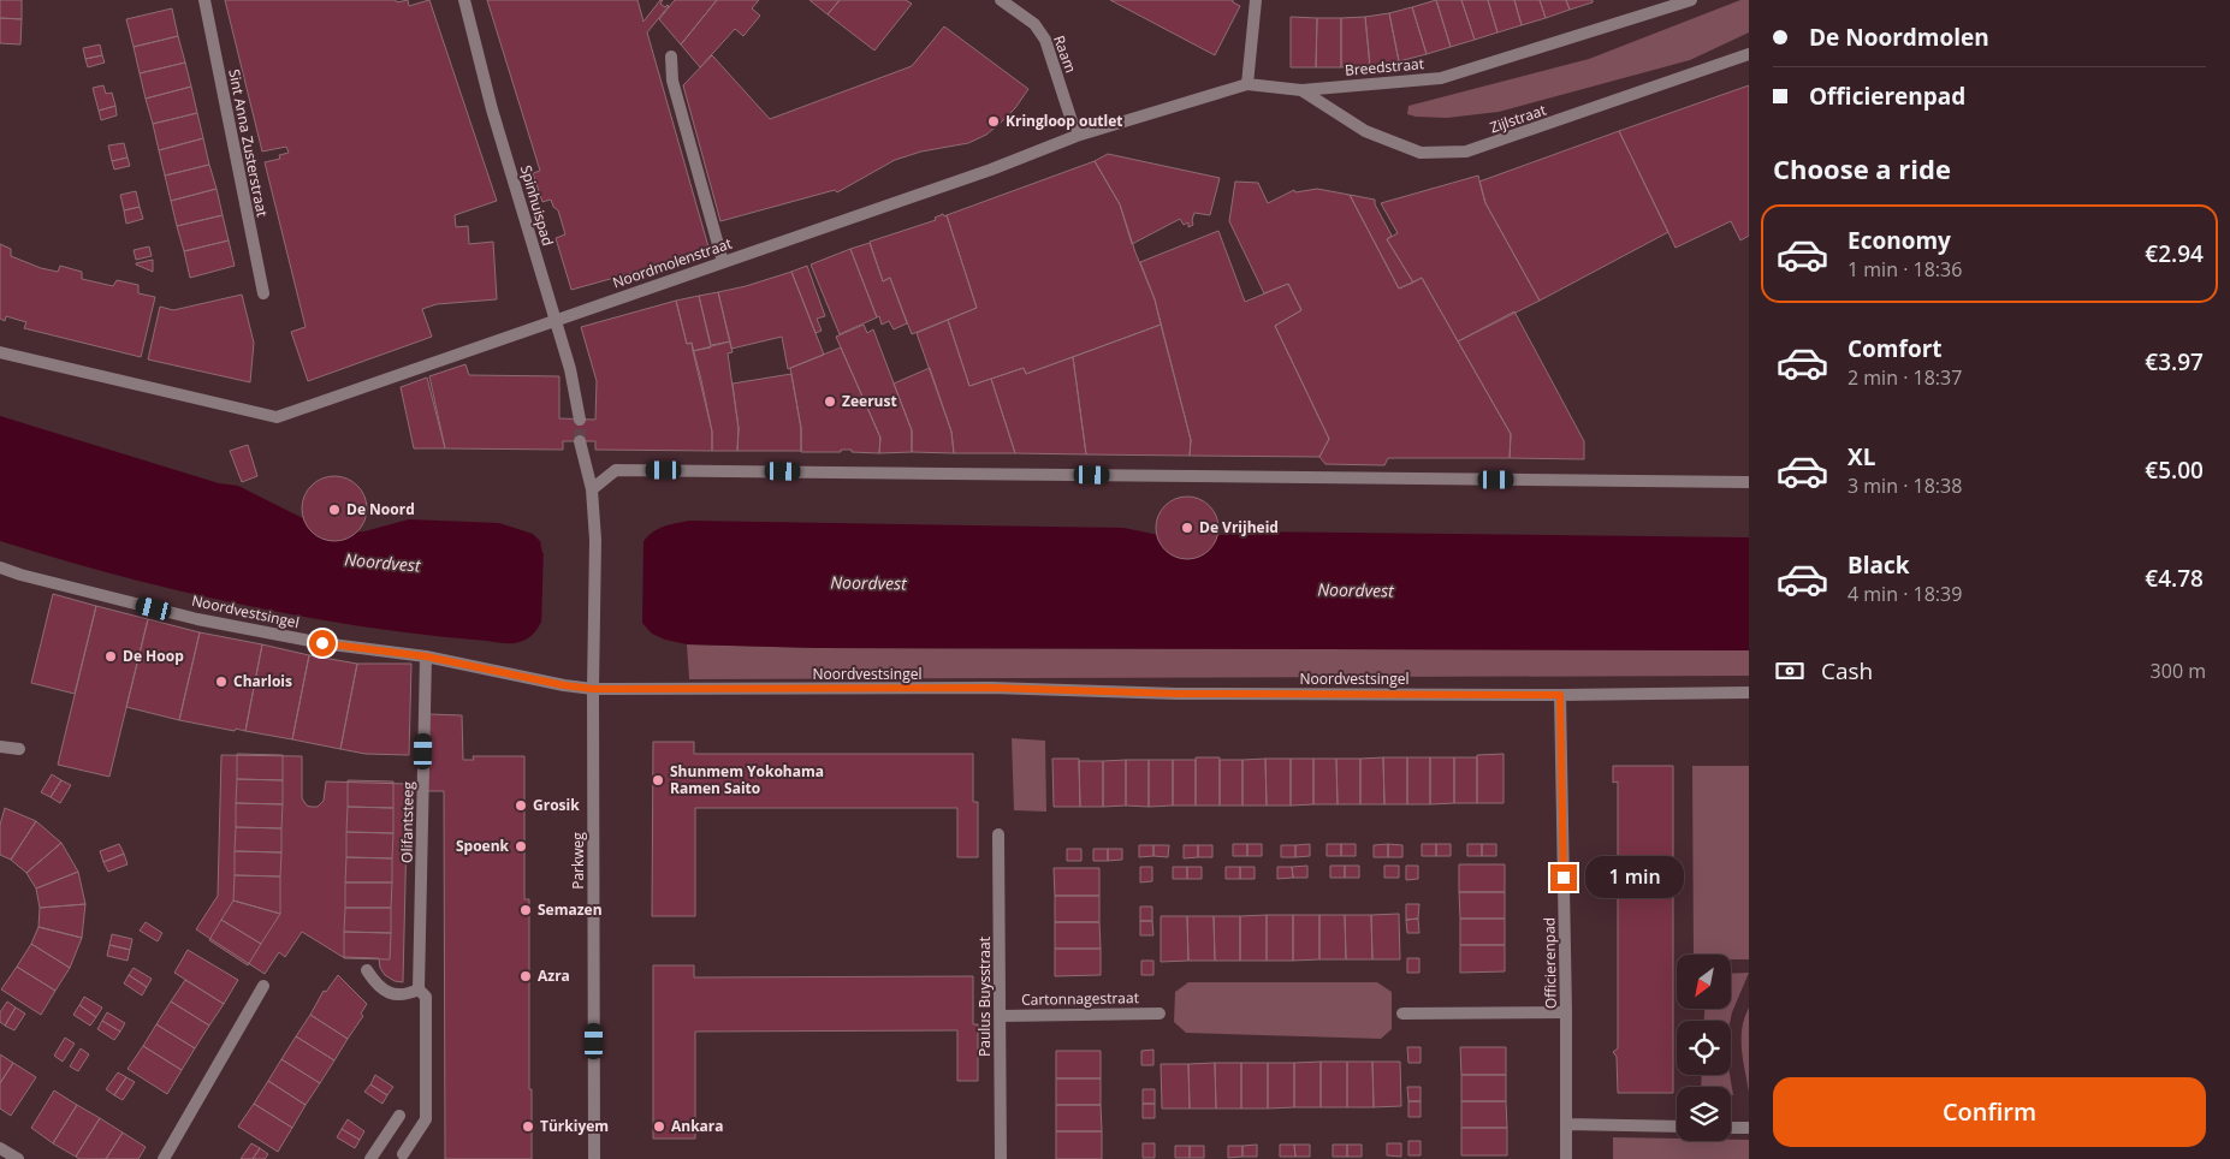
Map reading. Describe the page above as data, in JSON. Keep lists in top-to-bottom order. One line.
{"streets":{"street":["Raam","Breedstraat","Zijlstraat","Sint Anna Zusterstraat","Spinhuispad","Noordmolenstraat","Noordvestsingel","Olifantsteeg","Parkweg","Officierenpad","Paulus Buysstraat","Cartonnagestraat"]},"crossings":[["Raam","Breedstraat"],["Raam","Noordmolenstraat"],["Breedstraat","Zijlstraat"],["Breedstraat","Noordmolenstraat"],["Spinhuispad","Noordmolenstraat"],["Noordvestsingel","Olifantsteeg"],["Noordvestsingel","Parkweg"],["Noordvestsingel","Officierenpad"],["Paulus Buysstraat","Cartonnagestraat"]],"water":["Noordvest"],"places":["Kringloop outlet","Zeerust","De Noord","De Vrijheid","De Hoop","Charlois","Shunmem Yokohama Ramen Saito","Grosik","Spoenk","Semazen","Azra","Türkiyem","Ankara"],"north":"bottom left","page":{"banner":["De Noordmolen","Officierenpad"],"heading":"Choose a ride","list":[{"name":"Economy","note":"1 min · 18:36","value":"€2.94"},{"name":"Comfort","note":"2 min · 18:37","value":"€3.97"},{"name":"XL","note":"3 min · 18:38","value":"€5.00"},{"name":"Black","note":"4 min · 18:39","value":"€4.78"}],"pay":["Cash","300 m"],"bubble":"1 min","buttons":"Confirm"}}
